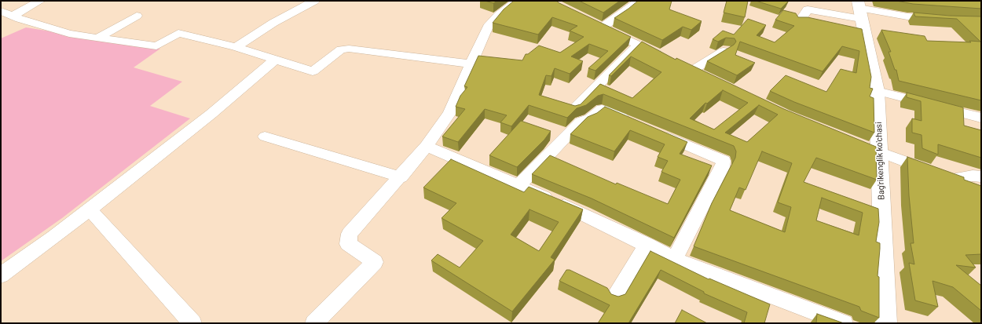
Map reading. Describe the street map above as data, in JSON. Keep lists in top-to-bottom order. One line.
{"streets":{"main road":["Bag'rikenglik ko'chasi"]}}
